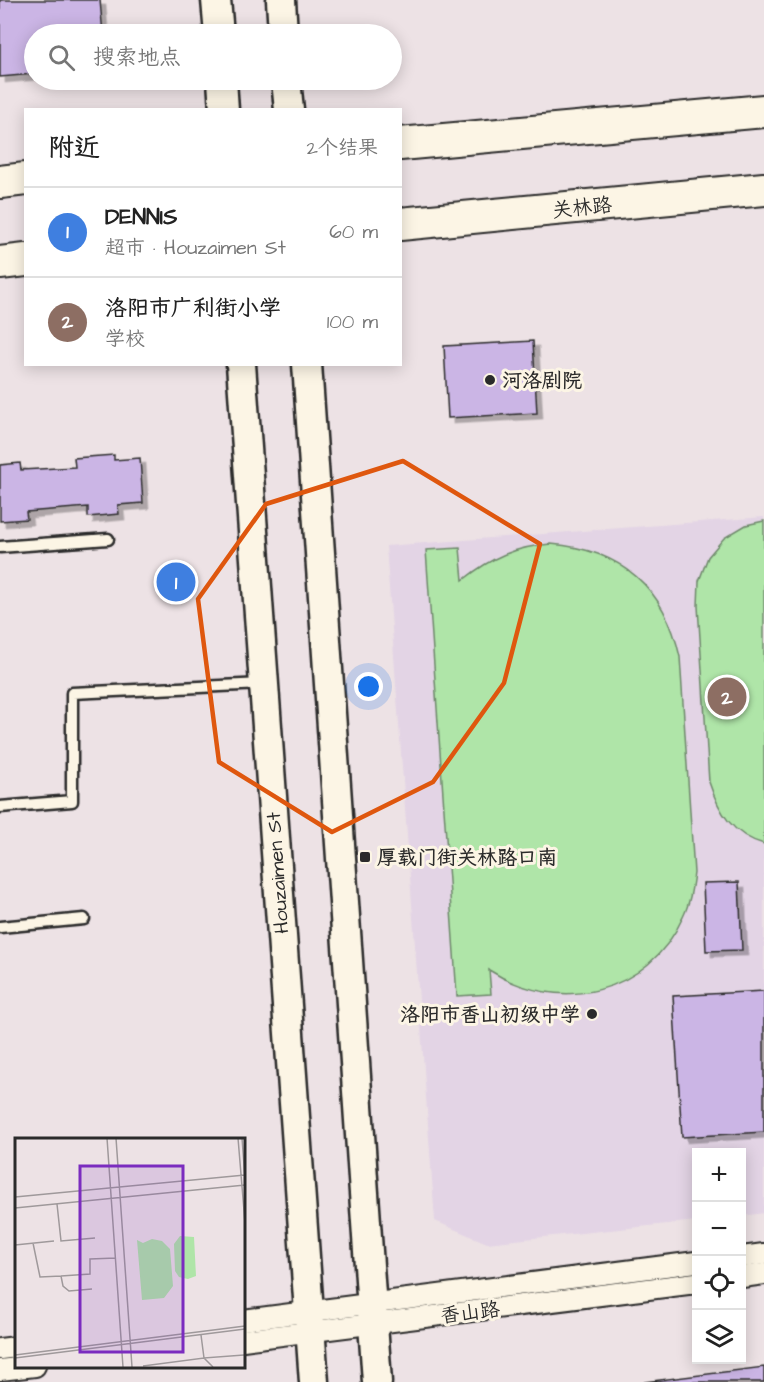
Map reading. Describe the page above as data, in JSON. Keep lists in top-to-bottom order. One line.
{"streets":{"main road":["关林路","Houzaimen St"],"street":["香山路"]},"crossings":[["Houzaimen St","香山路"]],"places":{"other":["河洛剧院","洛阳市香山初级中学"],"transit":["厚载门街关林路口南"]},"page":{"search":"搜索地点","heading":["附近","2个结果"],"list":[{"mark":"1","name":"DENNIS","note":"超市 · Houzaimen St","value":"60 m"},{"mark":"2","name":"洛阳市广利街小学","note":"学校","value":"100 m"}],"pins":["1","2"],"map_buttons":["+","−"]}}
